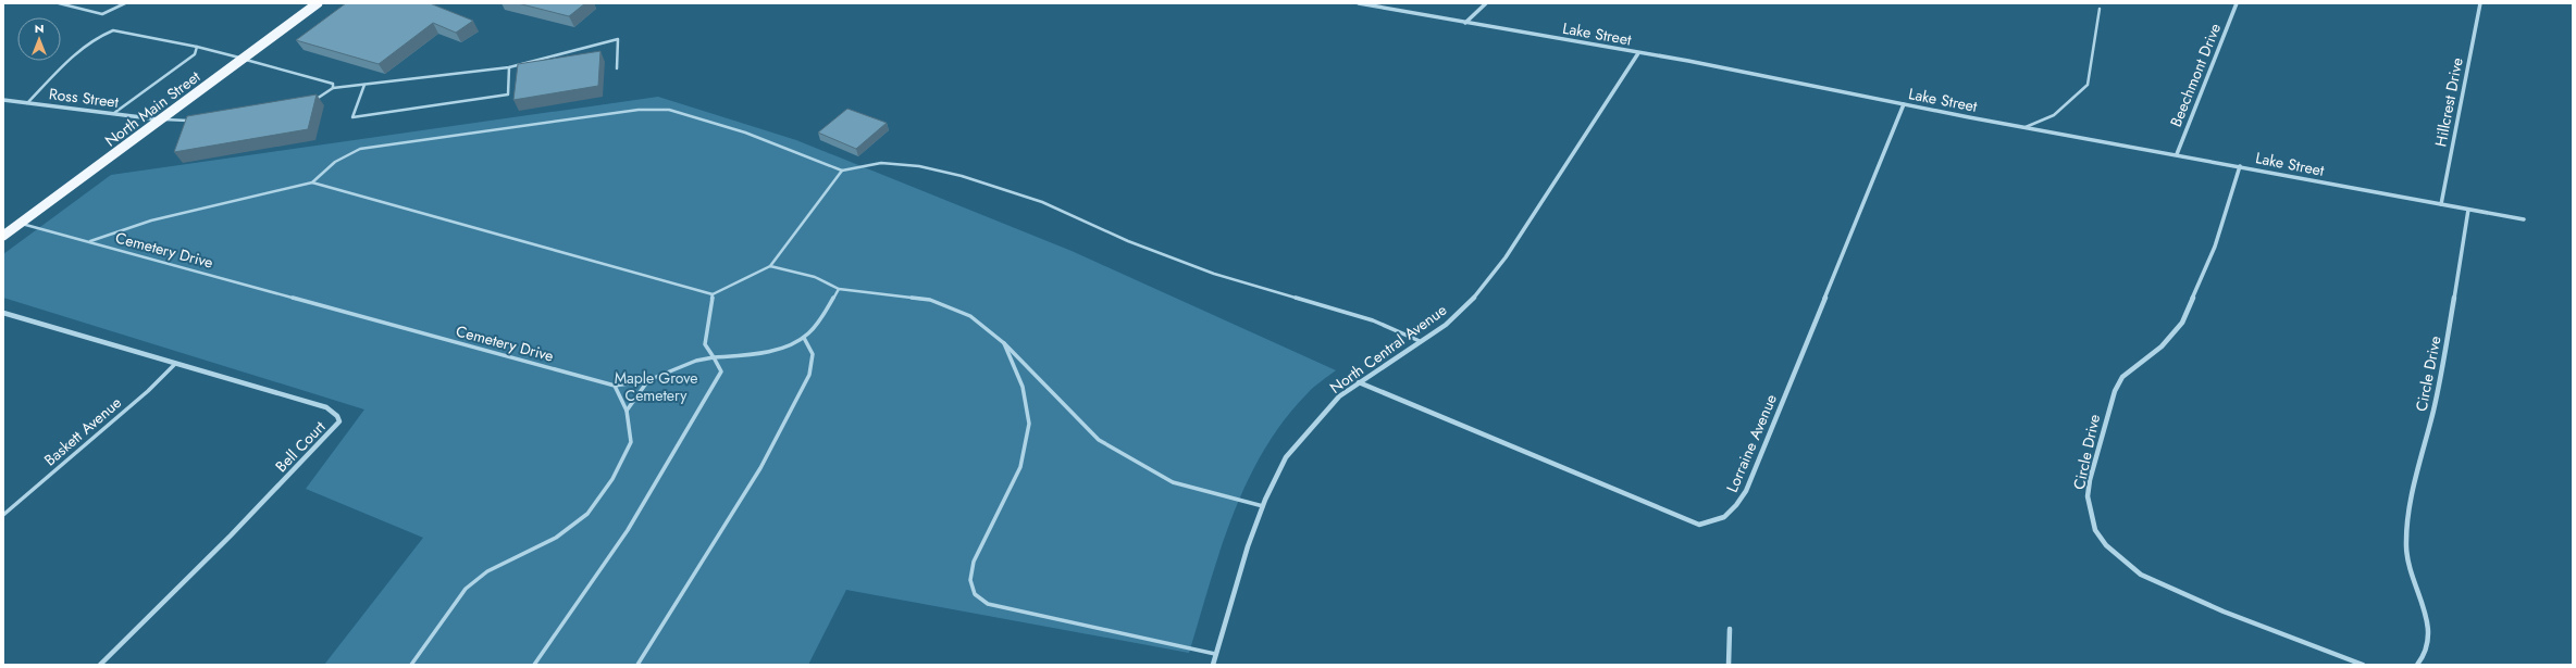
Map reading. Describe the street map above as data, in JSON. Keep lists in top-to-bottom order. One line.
{"streets":{"main road":["North Main Street"],"street":["Lake Street","Beechmont Drive","Ross Street","Hillcrest Drive","North Central Avenue","Circle Drive","Lorraine Avenue","Bell Court"],"lane":["Cemetery Drive","Baskett Avenue"]},"crossings":[["Lake Street","Beechmont Drive"],["Lake Street","Hillcrest Drive"],["Lake Street","North Central Avenue"],["Lake Street","Circle Drive"],["Lake Street","Lorraine Avenue"],["Ross Street","North Main Street"],["North Main Street","Cemetery Drive"],["North Central Avenue","Lorraine Avenue"],["Baskett Avenue","Bell Court"]],"parks":["Maple Grove Cemetery"],"north":"top"}
